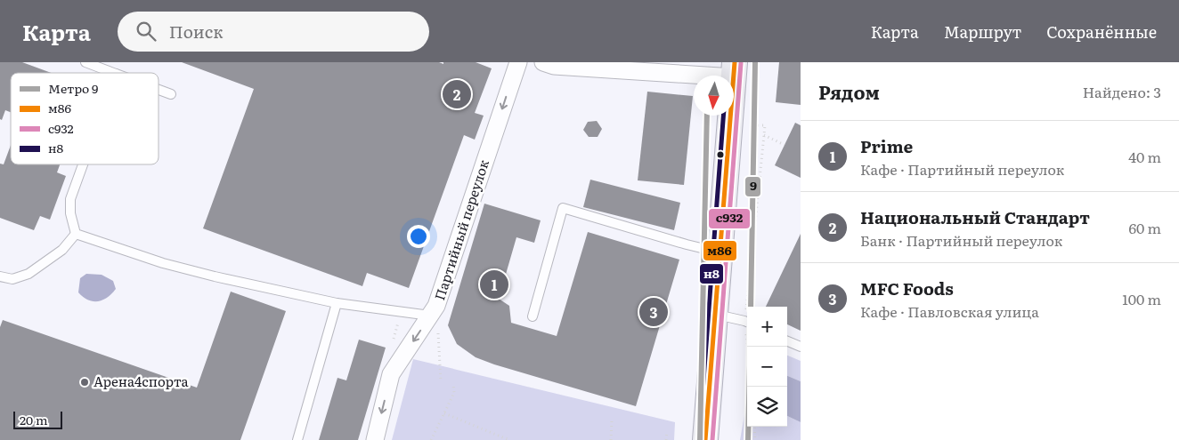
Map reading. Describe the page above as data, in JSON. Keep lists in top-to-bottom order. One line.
{"streets":{"street":["Партийный переулок"]},"one_way":["Партийный переулок"],"places":["Арена4спорта"],"lines":["metro line 9","transit line м86","transit line с932","transit line н8"],"legend":["Метро 9","м86","с932","н8"],"scale_bar":"20 m","north":"bottom","page":{"header":"Карта","search":"Поиск","nav":["Карта","Маршрут","Сохранённые"],"heading":["Рядом","Найдено: 3"],"pins":["2","1","3"],"list":[{"mark":"1","name":"Prime","note":"Кафе · Партийный переулок","value":"40 m"},{"mark":"2","name":"Национальный Стандарт","note":"Банк · Партийный переулок","value":"60 m"},{"mark":"3","name":"MFC Foods","note":"Кафе · Павловская улица","value":"100 m"}],"map_buttons":["+","−"],"scale":"20 m"}}
